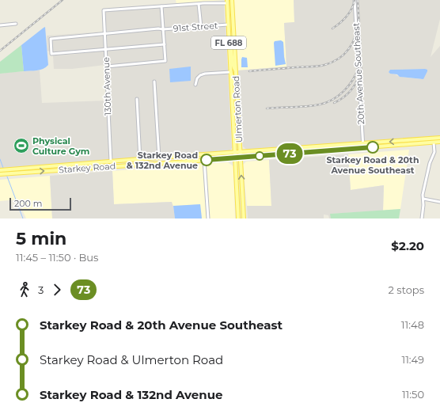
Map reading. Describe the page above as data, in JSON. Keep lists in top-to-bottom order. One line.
{"streets":{"main road":["FL 688","Ulmerton Road","Starkey Road"],"street":["91st Street","20th Avenue Southeast","130th Avenue"]},"crossings":[["91st Street","130th Avenue"],["91st Street","Ulmerton Road"],["20th Avenue Southeast","Starkey Road"],["130th Avenue","Starkey Road"],["Ulmerton Road","Starkey Road"]],"places":{"sports":["Physical Culture Gym"],"other":["Starkey Road & 20th Avenue Southeast","Starkey Road & 132nd Avenue"]},"lines":["bus line 73"],"scale_bar":"200 m","page":{"on_map":"73","scale":"200 m","heading":["5 min","11:45 – 11:50 · Bus","$2.20"],"legs":["3","73","2 stops"],"list":[{"name":"Starkey Road & 20th Avenue Southeast","value":"11:48"},{"name":"Starkey Road & Ulmerton Road","value":"11:49"},{"name":"Starkey Road & 132nd Avenue","value":"11:50"}]}}
